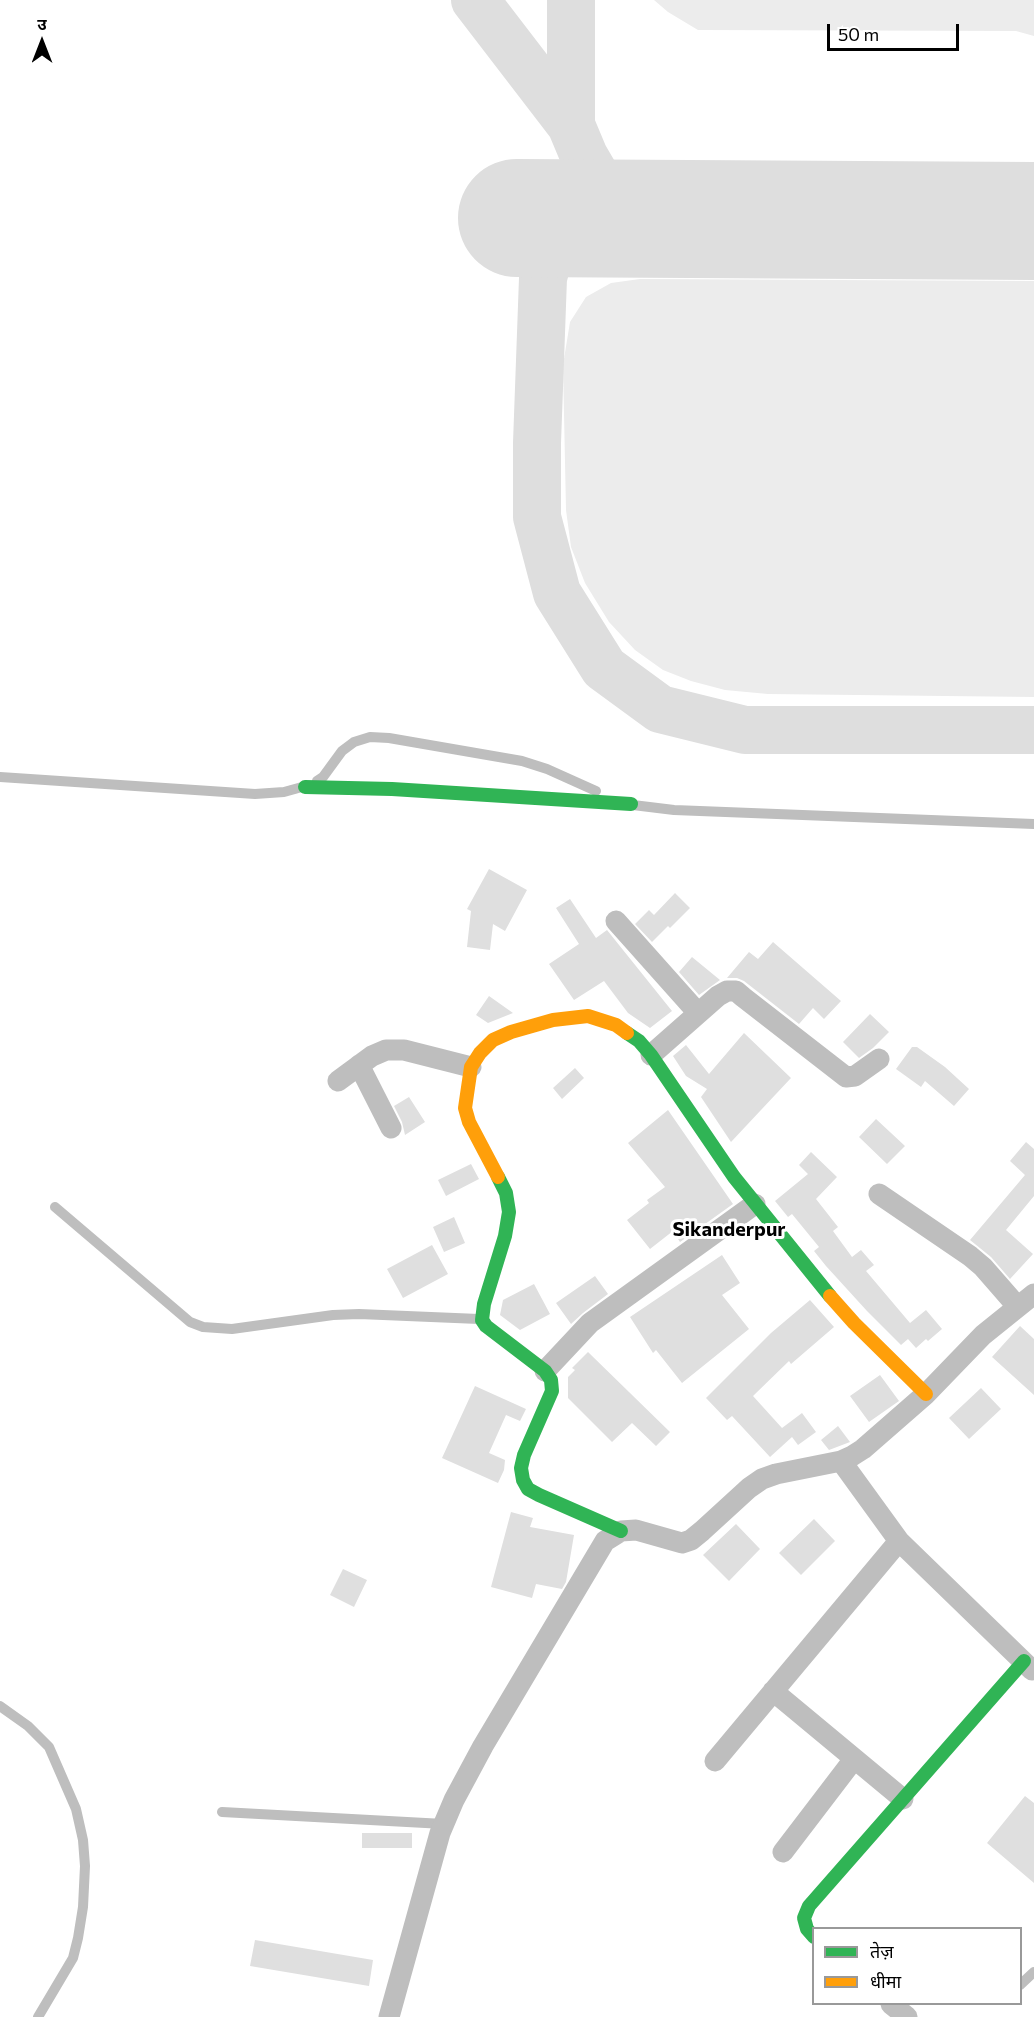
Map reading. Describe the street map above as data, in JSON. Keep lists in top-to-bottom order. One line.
{"districts":["Sikanderpur"],"legend":["तेज़","धीमा"],"scale_bar":"50 m","north":"top"}
